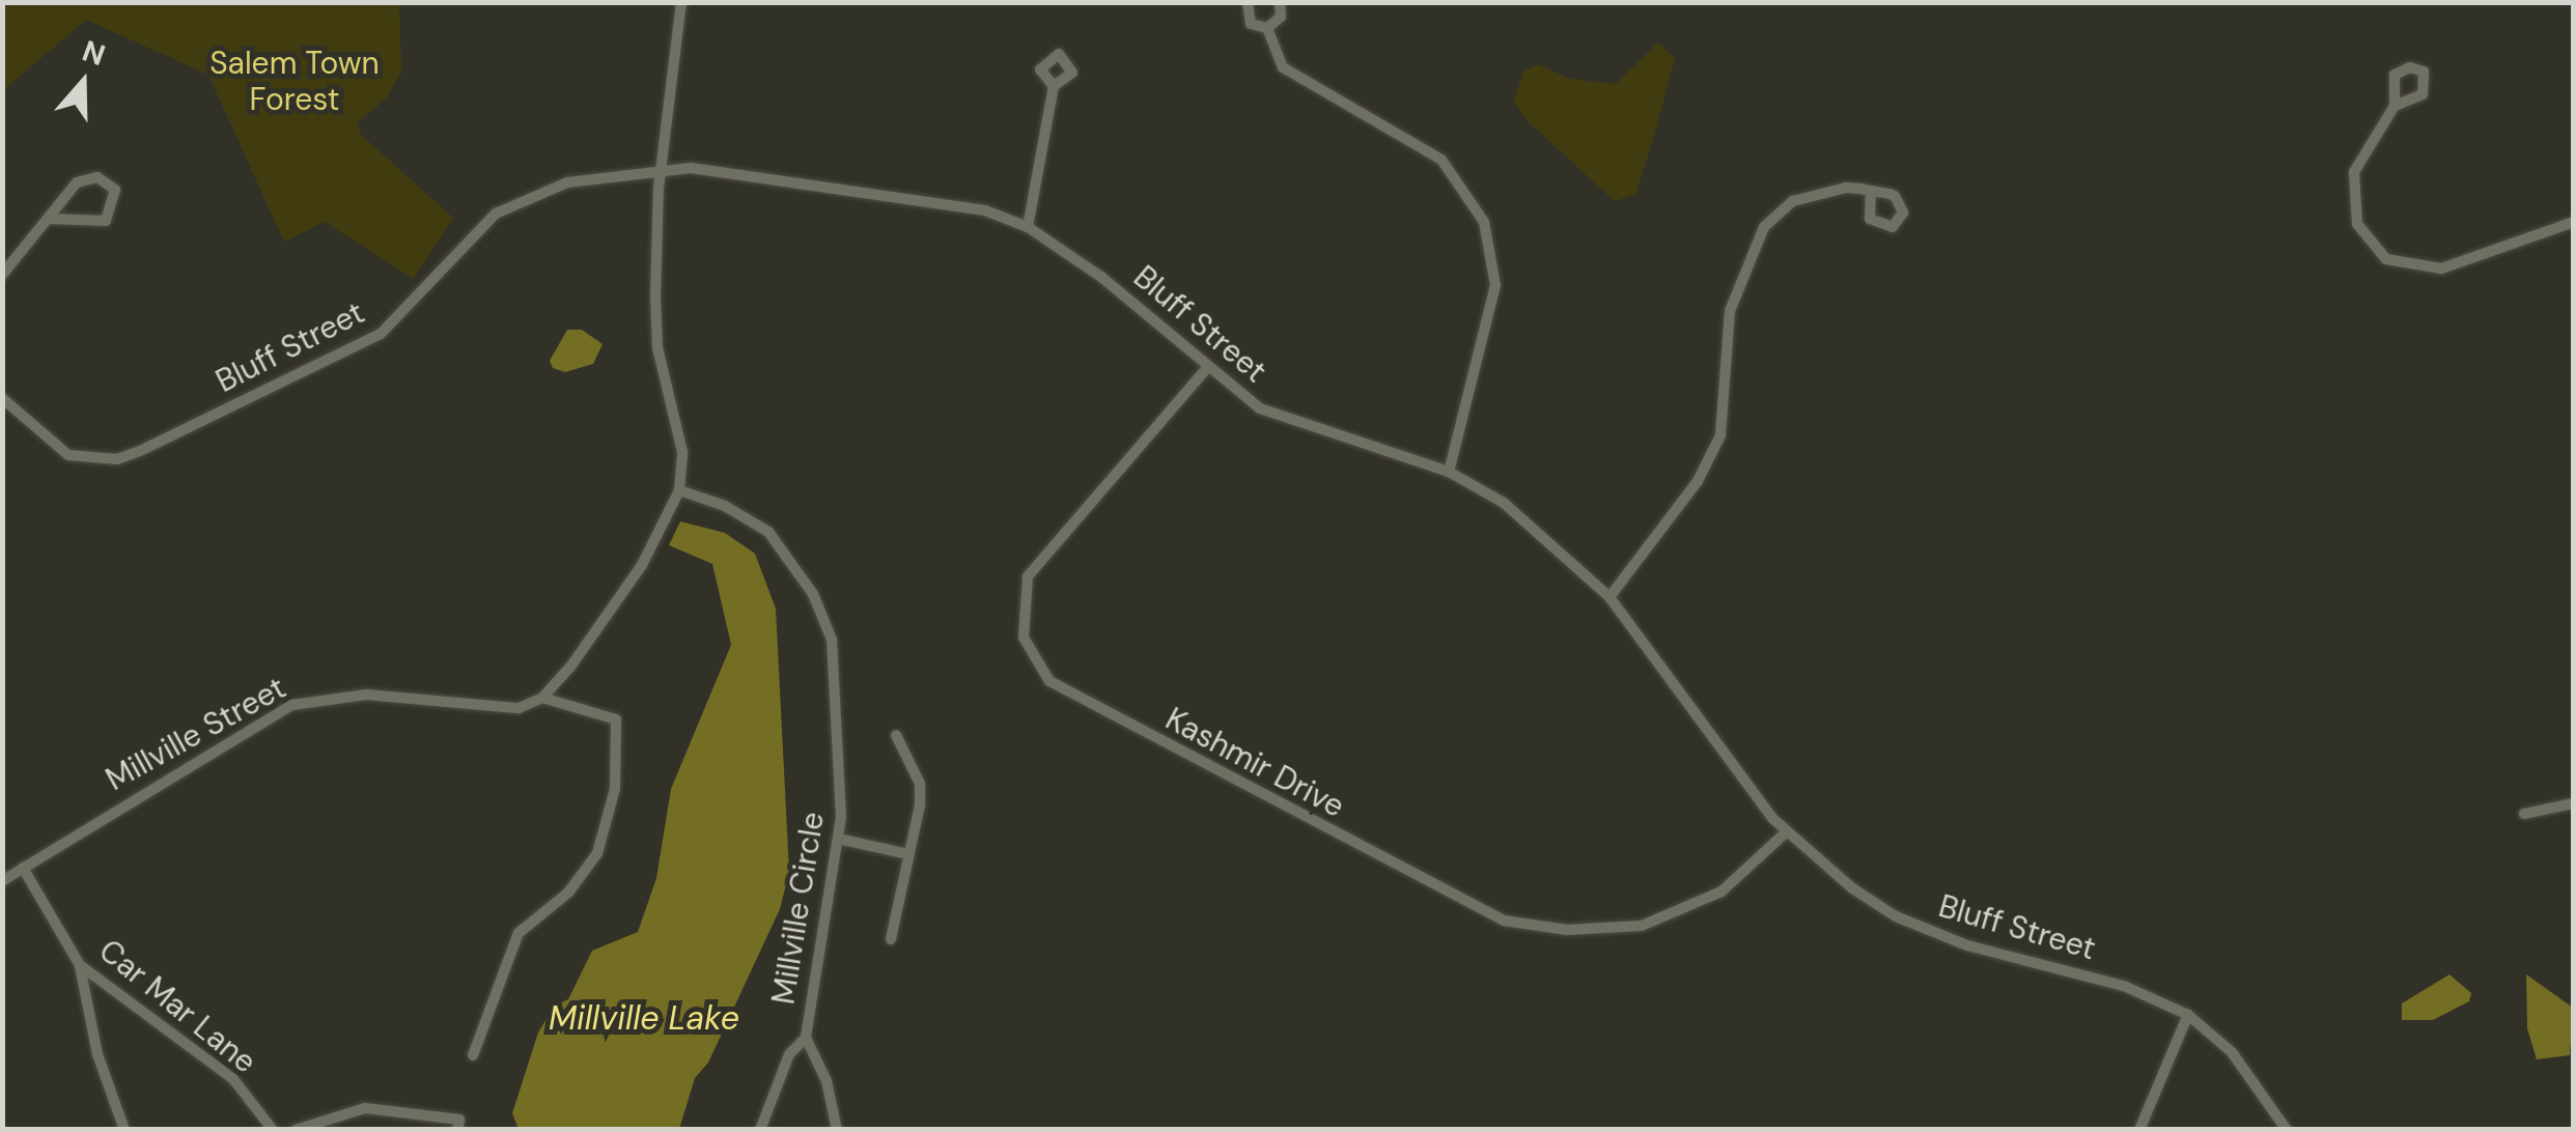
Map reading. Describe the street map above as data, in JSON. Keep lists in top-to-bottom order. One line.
{"streets":{"street":["Bluff Street","Millville Street","Kashmir Drive","Millville Circle","Car Mar Lane"]},"crossings":[["Bluff Street","Kashmir Drive"],["Millville Street","Car Mar Lane"]],"water":["Millville Lake"],"parks":["Salem Town Forest"],"north":"top"}
